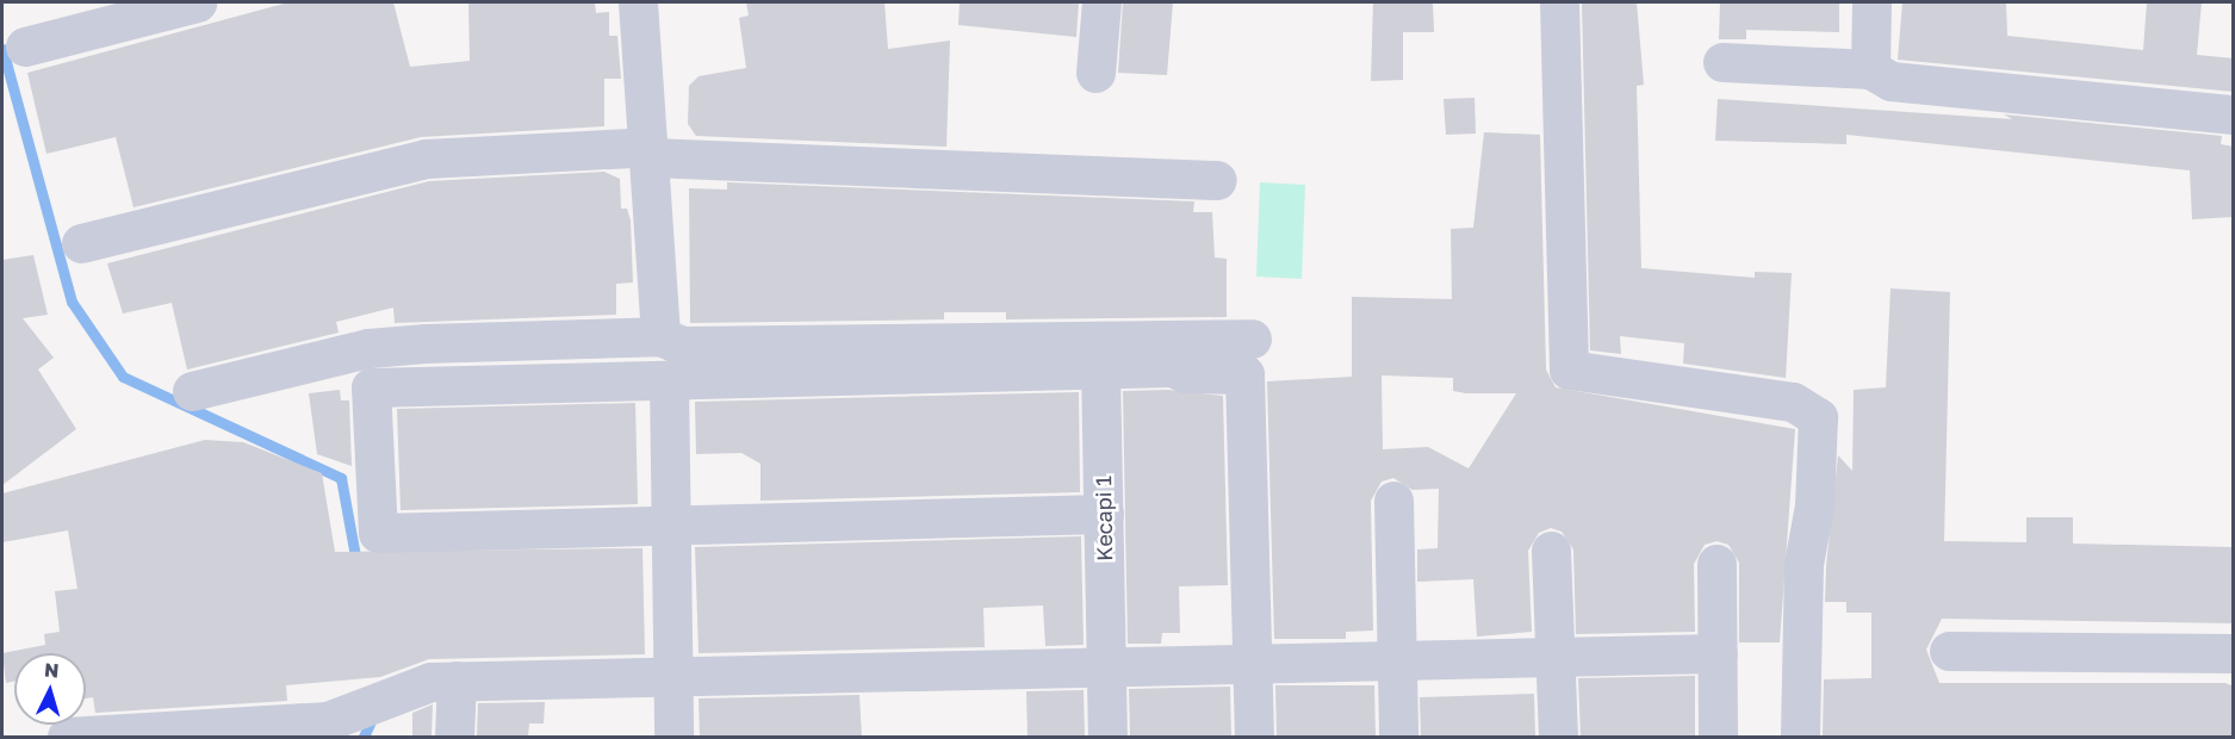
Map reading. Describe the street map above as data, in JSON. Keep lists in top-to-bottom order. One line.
{"streets":{"street":["Kecapi 1"]},"north":"top"}
